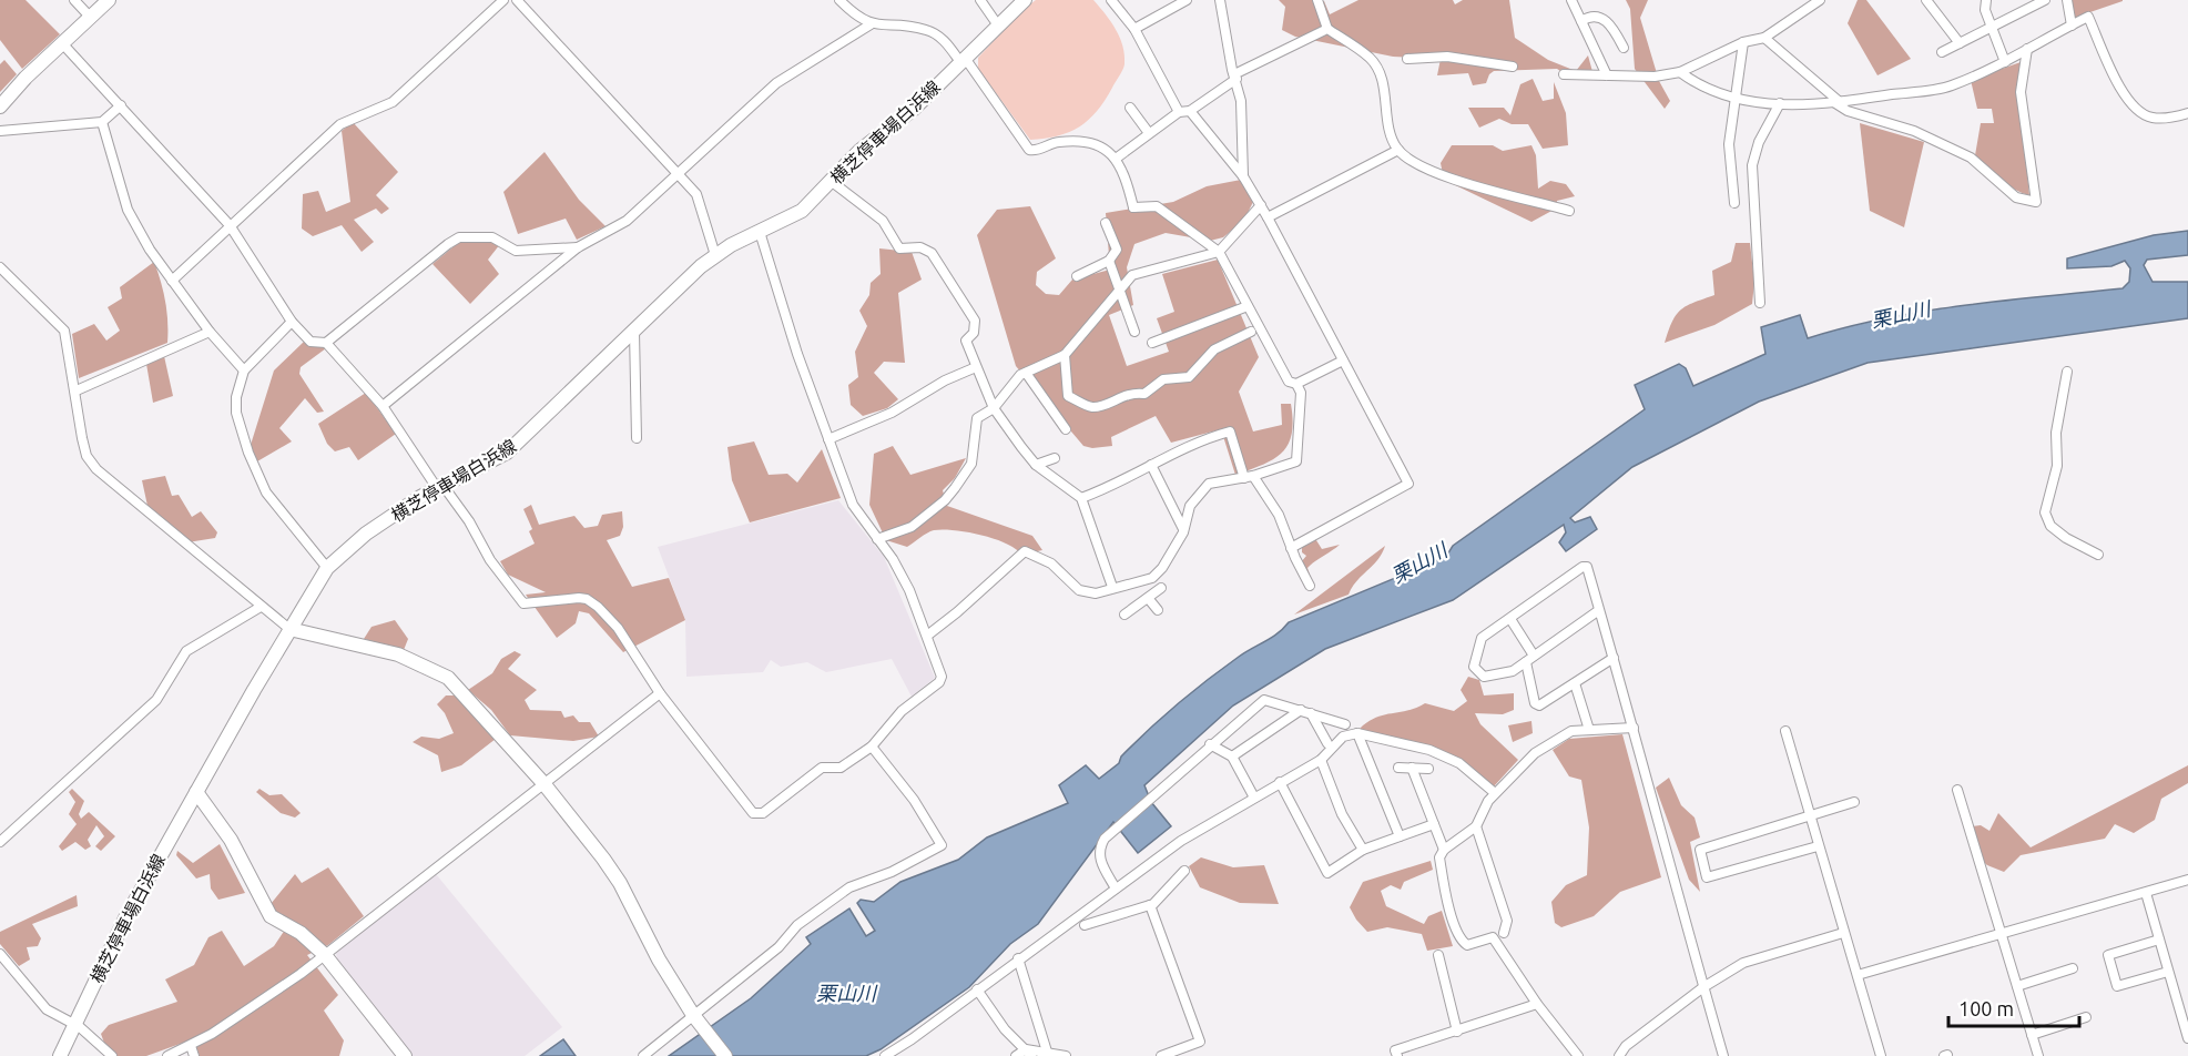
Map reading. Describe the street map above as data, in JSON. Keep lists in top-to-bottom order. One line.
{"streets":{"main road":["横芝停車場白浜線"]},"water":["栗山川"],"scale_bar":"100 m"}
